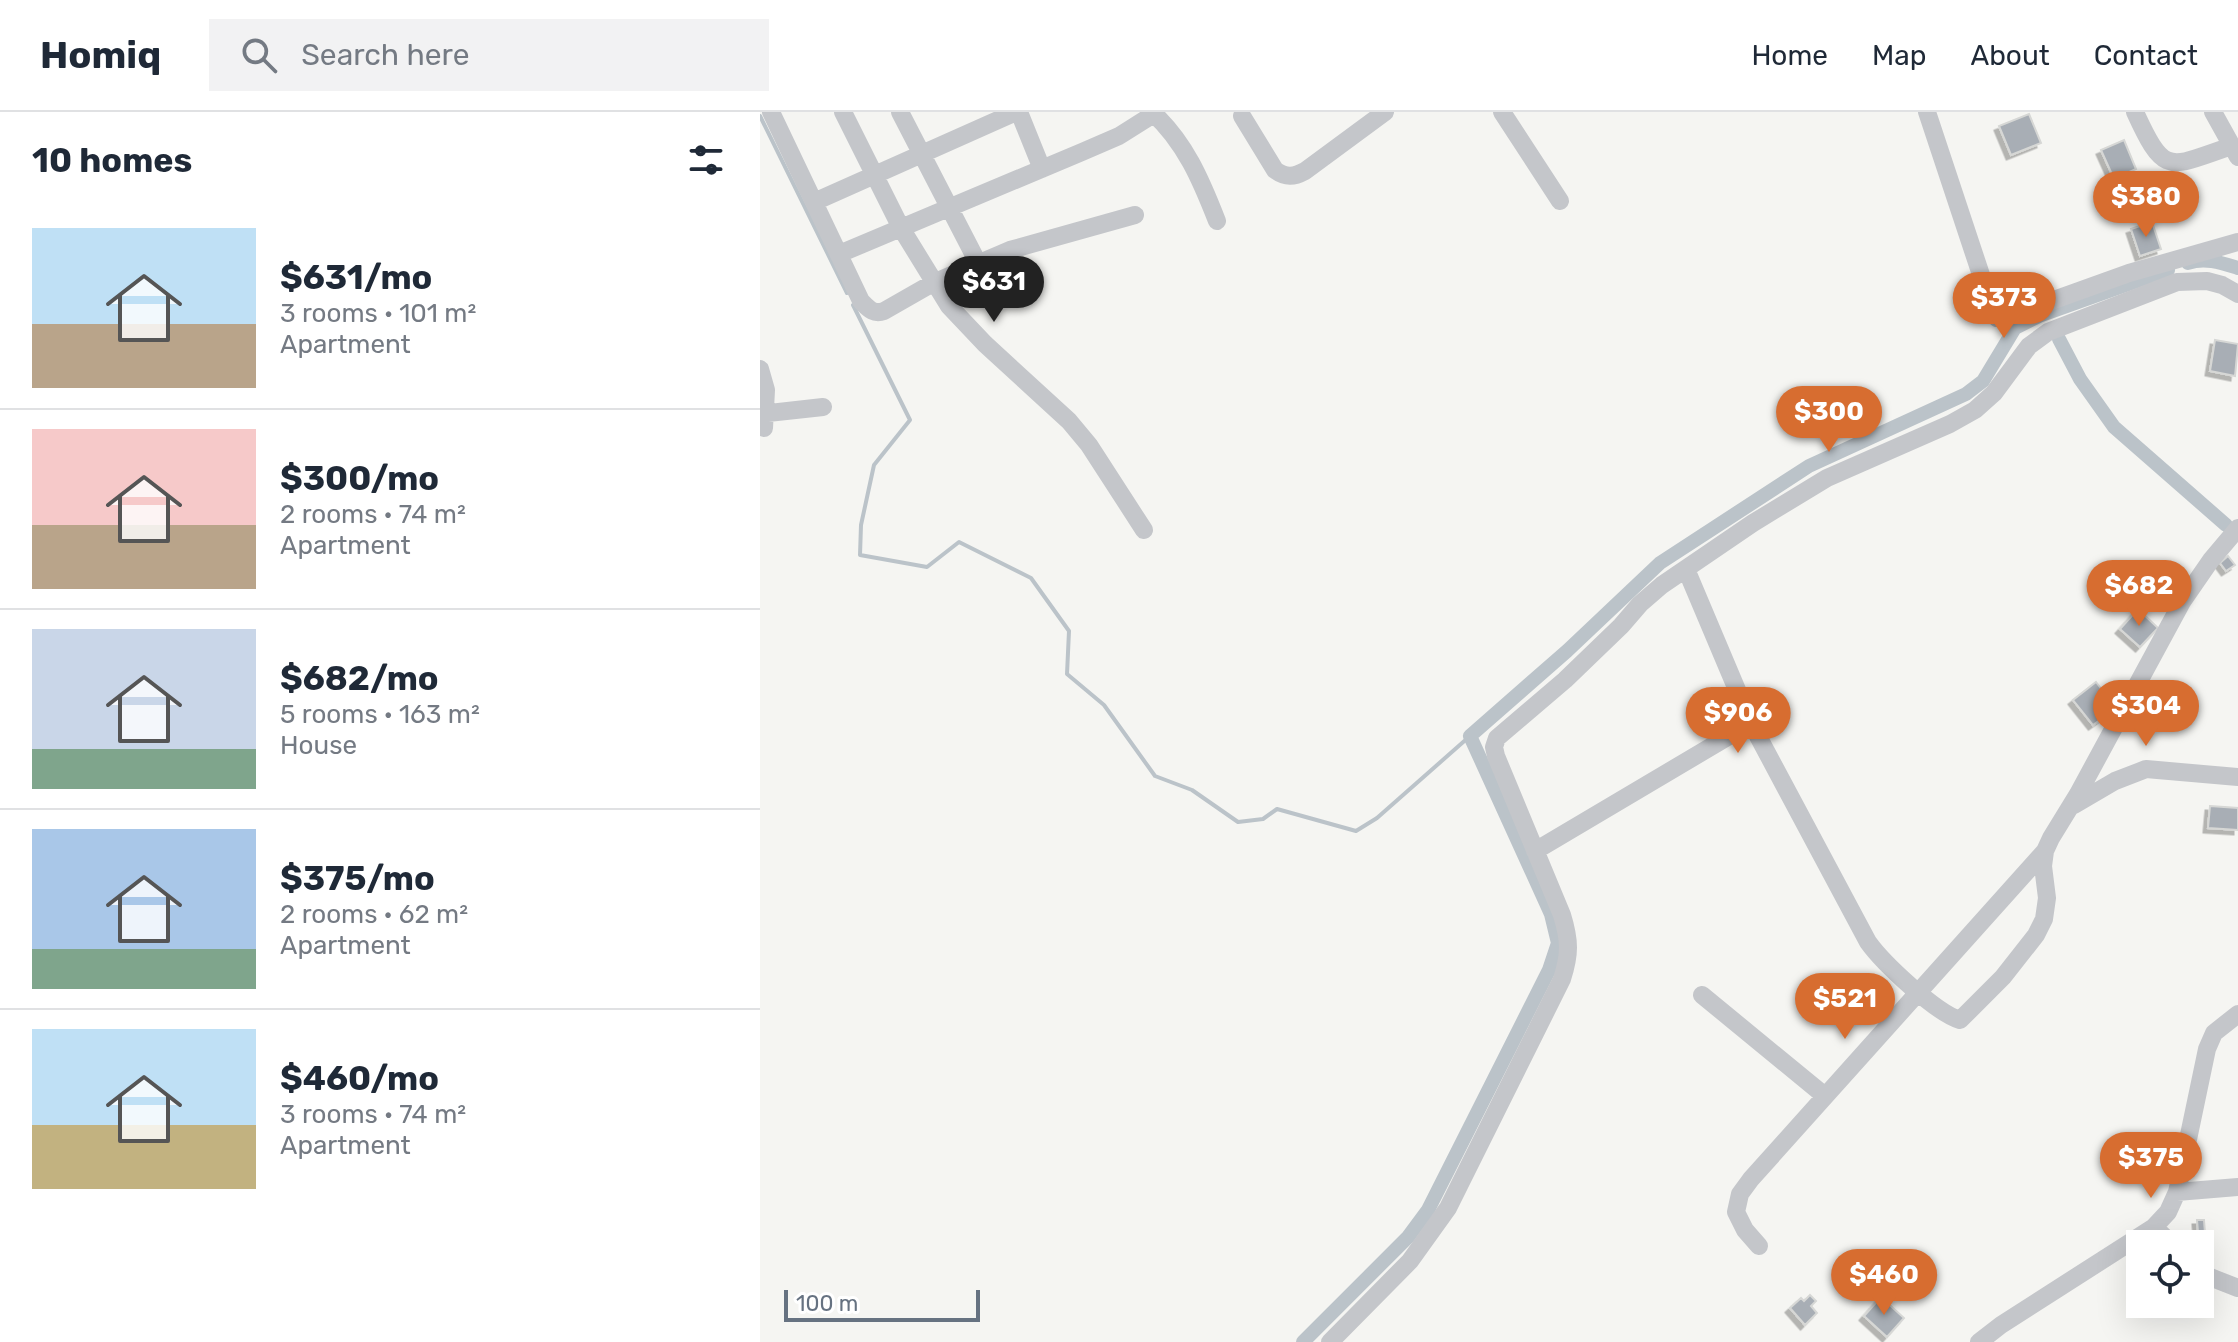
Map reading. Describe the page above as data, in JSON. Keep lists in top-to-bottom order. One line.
{"scale_bar":"100 m","page":{"header":"Homiq","search":"Search here","nav":["Home","Map","About","Contact"],"heading":"10 homes","price":["$380","$631","$373","$300","$682","$304","$906","$521","$375","$460"],"list":[{"name":"$631/mo","note":"3 rooms · 101 m² · Apartment"},{"name":"$300/mo","note":"2 rooms · 74 m² · Apartment"},{"name":"$682/mo","note":"5 rooms · 163 m² · House"},{"name":"$375/mo","note":"2 rooms · 62 m² · Apartment"},{"name":"$460/mo","note":"3 rooms · 74 m² · Apartment"}],"scale":"100 m"}}
